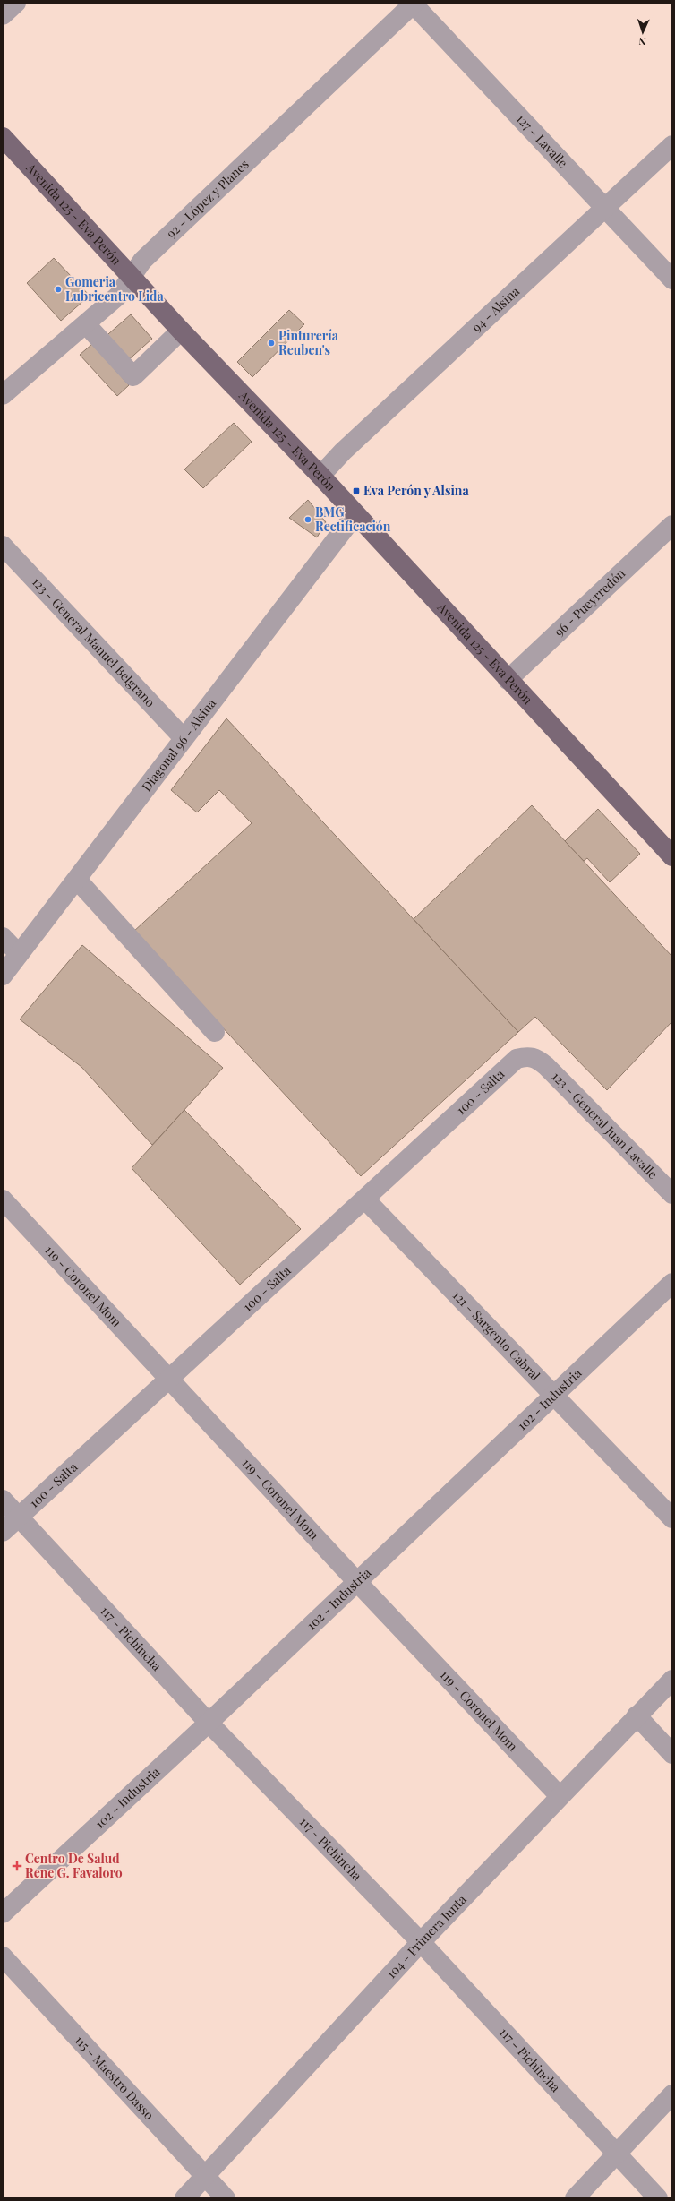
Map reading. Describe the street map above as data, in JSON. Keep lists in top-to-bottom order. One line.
{"streets":{"main road":["Avenida 125 - Eva Perón"],"street":["127 - Lavalle","92 - López y Planes","94 - Alsina","96 - Pueyrredón","123 - General Manuel Belgrano","Diagonal 96 - Alsina","100 - Salta","123 - General Juan Lavalle","119 - Coronel Mom","121 - Sargento Cabral","102 - Industria","117 - Pichincha","104 - Primera Junta","115 - Maestro Dasso"]},"crossings":[["127 - Lavalle","92 - López y Planes"],["127 - Lavalle","94 - Alsina"],["92 - López y Planes","Avenida 125 - Eva Perón"],["Avenida 125 - Eva Perón","94 - Alsina"],["Avenida 125 - Eva Perón","96 - Pueyrredón"],["Avenida 125 - Eva Perón","Diagonal 96 - Alsina"],["123 - General Manuel Belgrano","Diagonal 96 - Alsina"],["100 - Salta","123 - General Juan Lavalle"],["100 - Salta","119 - Coronel Mom"],["100 - Salta","121 - Sargento Cabral"],["100 - Salta","117 - Pichincha"],["119 - Coronel Mom","102 - Industria"],["119 - Coronel Mom","104 - Primera Junta"],["121 - Sargento Cabral","102 - Industria"],["102 - Industria","117 - Pichincha"],["117 - Pichincha","104 - Primera Junta"],["104 - Primera Junta","115 - Maestro Dasso"]],"places":{"other":["Gomeria Lubricentro Lida","Pinturería Reuben's","BMG Rectificación"],"transit":["Eva Perón y Alsina"],"health":["Centro De Salud Rene G. Favaloro"]},"north":"bottom"}
